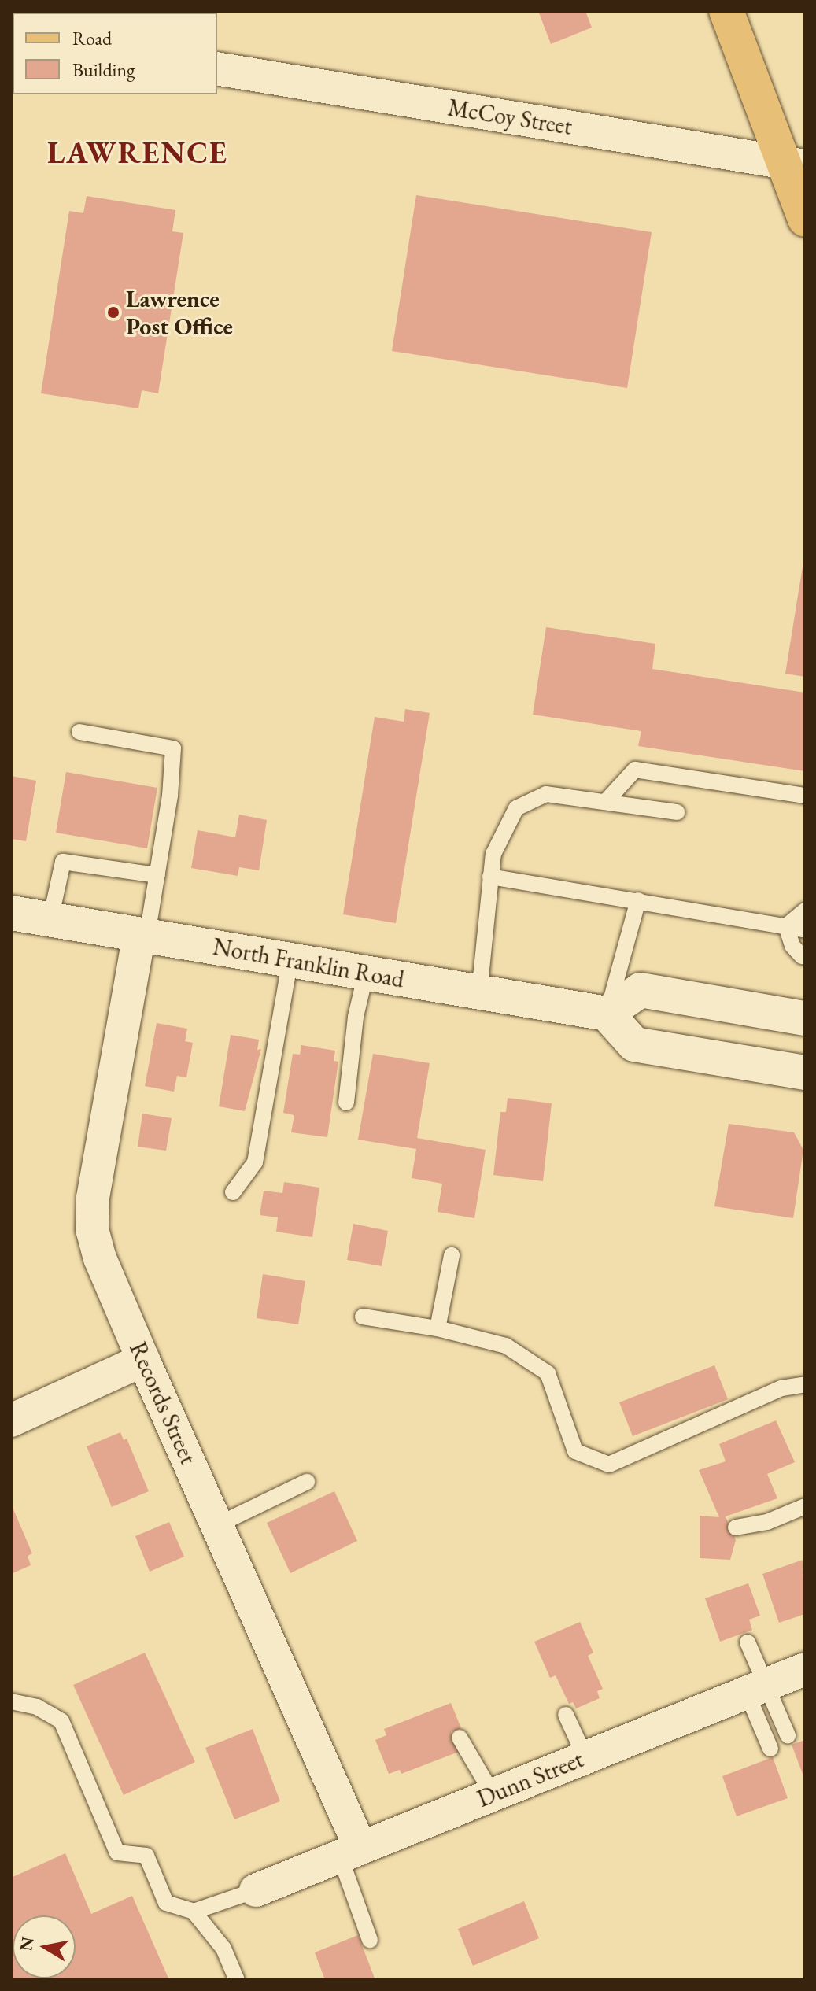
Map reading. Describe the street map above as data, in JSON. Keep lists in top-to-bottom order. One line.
{"streets":{"main road":["North Franklin Road"],"street":["McCoy Street","Records Street","Dunn Street"]},"crossings":[["North Franklin Road","Records Street"],["Records Street","Dunn Street"]],"districts":["LAWRENCE"],"places":["Lawrence Post Office"],"legend":["Road","Building"],"north":"left"}
